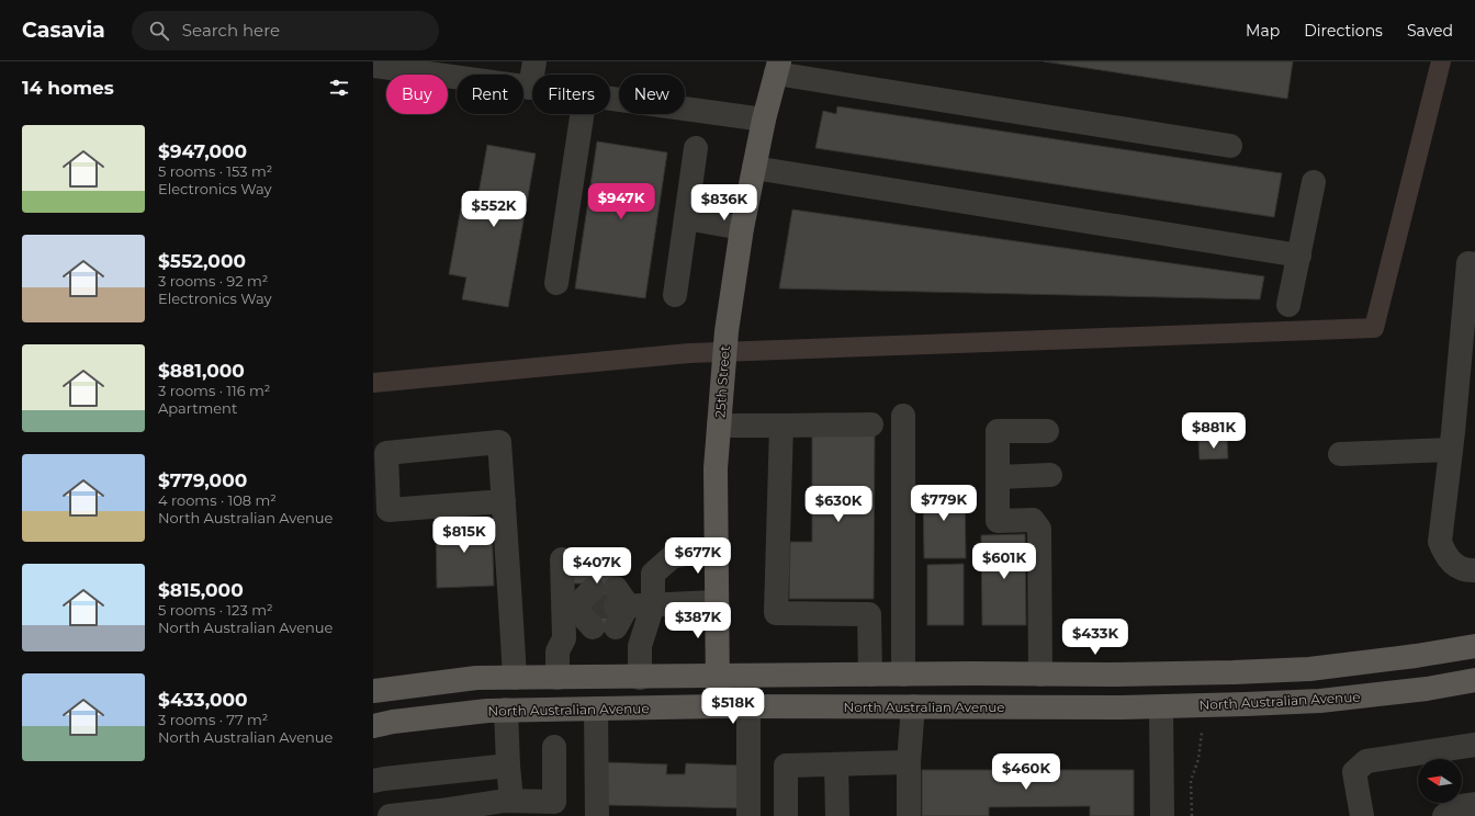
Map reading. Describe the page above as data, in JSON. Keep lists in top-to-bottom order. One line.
{"streets":{"main road":["25th Street","North Australian Avenue"]},"crossings":[["25th Street","North Australian Avenue"]],"north":"left","page":{"header":"Casavia","search":"Search here","nav":["Map","Directions","Saved"],"heading":"14 homes","chip":["Buy","Rent","Filters","New"],"list":[{"name":"$947,000","note":"5 rooms · 153 m² · Electronics Way"},{"name":"$552,000","note":"3 rooms · 92 m² · Electronics Way"},{"name":"$881,000","note":"3 rooms · 116 m² · Apartment"},{"name":"$779,000","note":"4 rooms · 108 m² · North Australian Avenue"},{"name":"$815,000","note":"5 rooms · 123 m² · North Australian Avenue"},{"name":"$433,000","note":"3 rooms · 77 m² · North Australian Avenue"}],"price":["$947K","$836K","$552K","$881K","$779K","$630K","$815K","$677K","$601K","$407K","$387K","$433K","$518K","$460K"]}}
